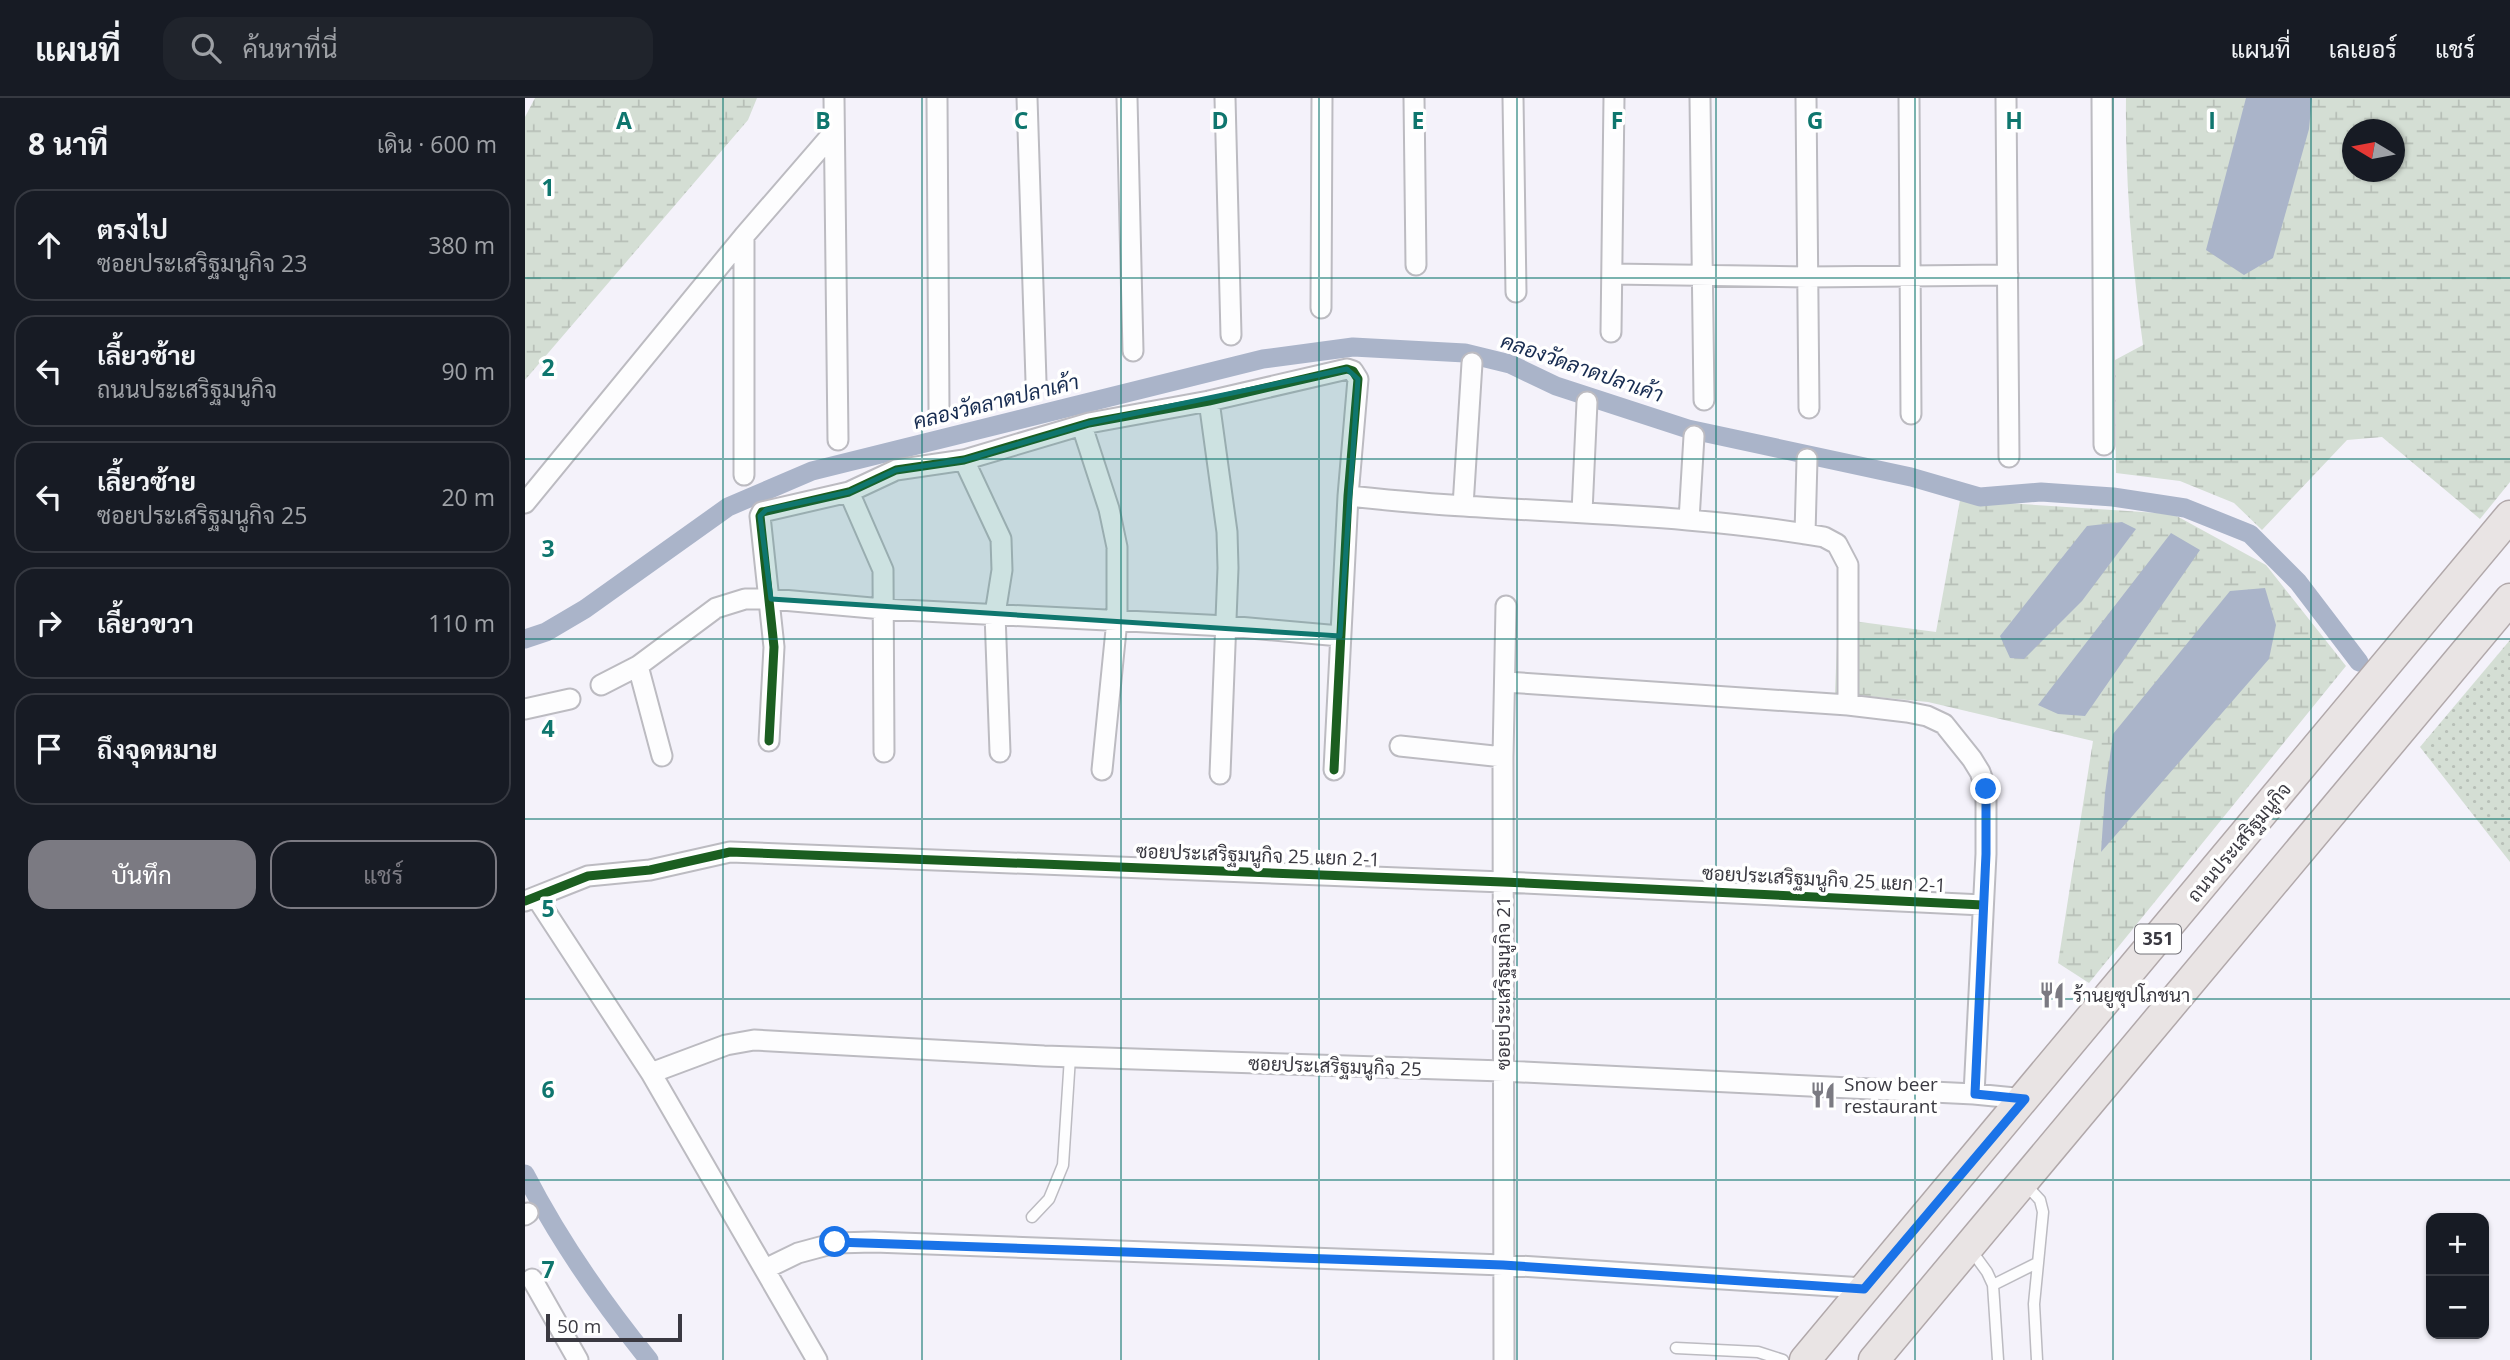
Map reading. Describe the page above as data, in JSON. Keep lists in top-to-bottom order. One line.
{"streets":{"main road":["ถนนประเสริฐมนูกิจ","351"],"street":["ซอยประเสริฐมนูกิจ 25 แยก 2-1","ซอยประเสริฐมนูกิจ 21","ซอยประเสริฐมนูกิจ 25"]},"crossings":[["ถนนประเสริฐมนูกิจ","ซอยประเสริฐมนูกิจ 25"],["ซอยประเสริฐมนูกิจ 25 แยก 2-1","ซอยประเสริฐมนูกิจ 21"],["ซอยประเสริฐมนูกิจ 21","ซอยประเสริฐมนูกิจ 25"]],"water":["คลองวัดลาดปลาเค้า"],"places":{"restaurant":["ร้านยูซุปโภชนา","Snow beer restaurant"]},"scale_bar":"50 m","north":"left","page":{"header":"แผนที่","search":"ค้นหาที่นี่","nav":["แผนที่","เลเยอร์","แชร์"],"heading":["8 นาที","เดิน · 600 m"],"list":[["ตรงไป","ซอยประเสริฐมนูกิจ 23","380 m"],["เลี้ยวซ้าย","ถนนประเสริฐมนูกิจ","90 m"],["เลี้ยวซ้าย","ซอยประเสริฐมนูกิจ 25","20 m"],["เลี้ยวขวา","110 m"],"ถึงจุดหมาย"],"buttons":["บันทึก","แชร์"],"map_buttons":["+","−"],"scale":"50 m"},"grid":{"columns":["A","B","C","D","E","F","G","H","I"],"rows":["1","2","3","4","5","6","7"]}}
